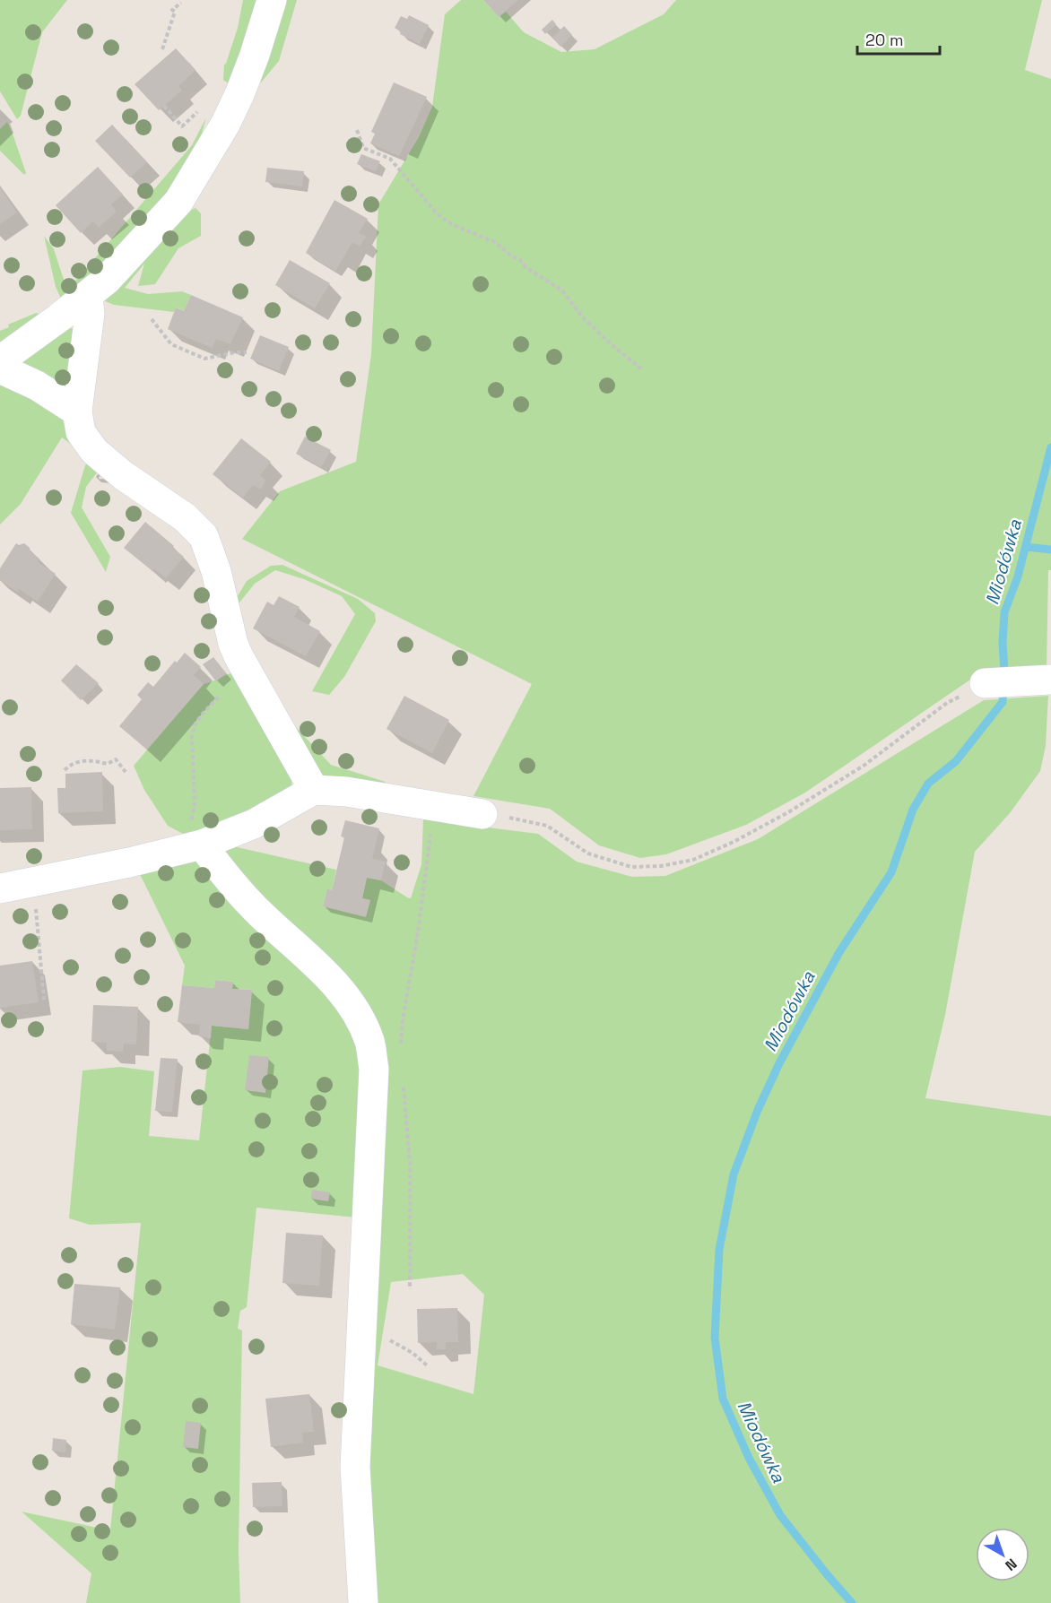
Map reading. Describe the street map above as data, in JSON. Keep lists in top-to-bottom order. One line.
{"water":["Miodówka"],"scale_bar":"20 m","north":"bottom right"}
